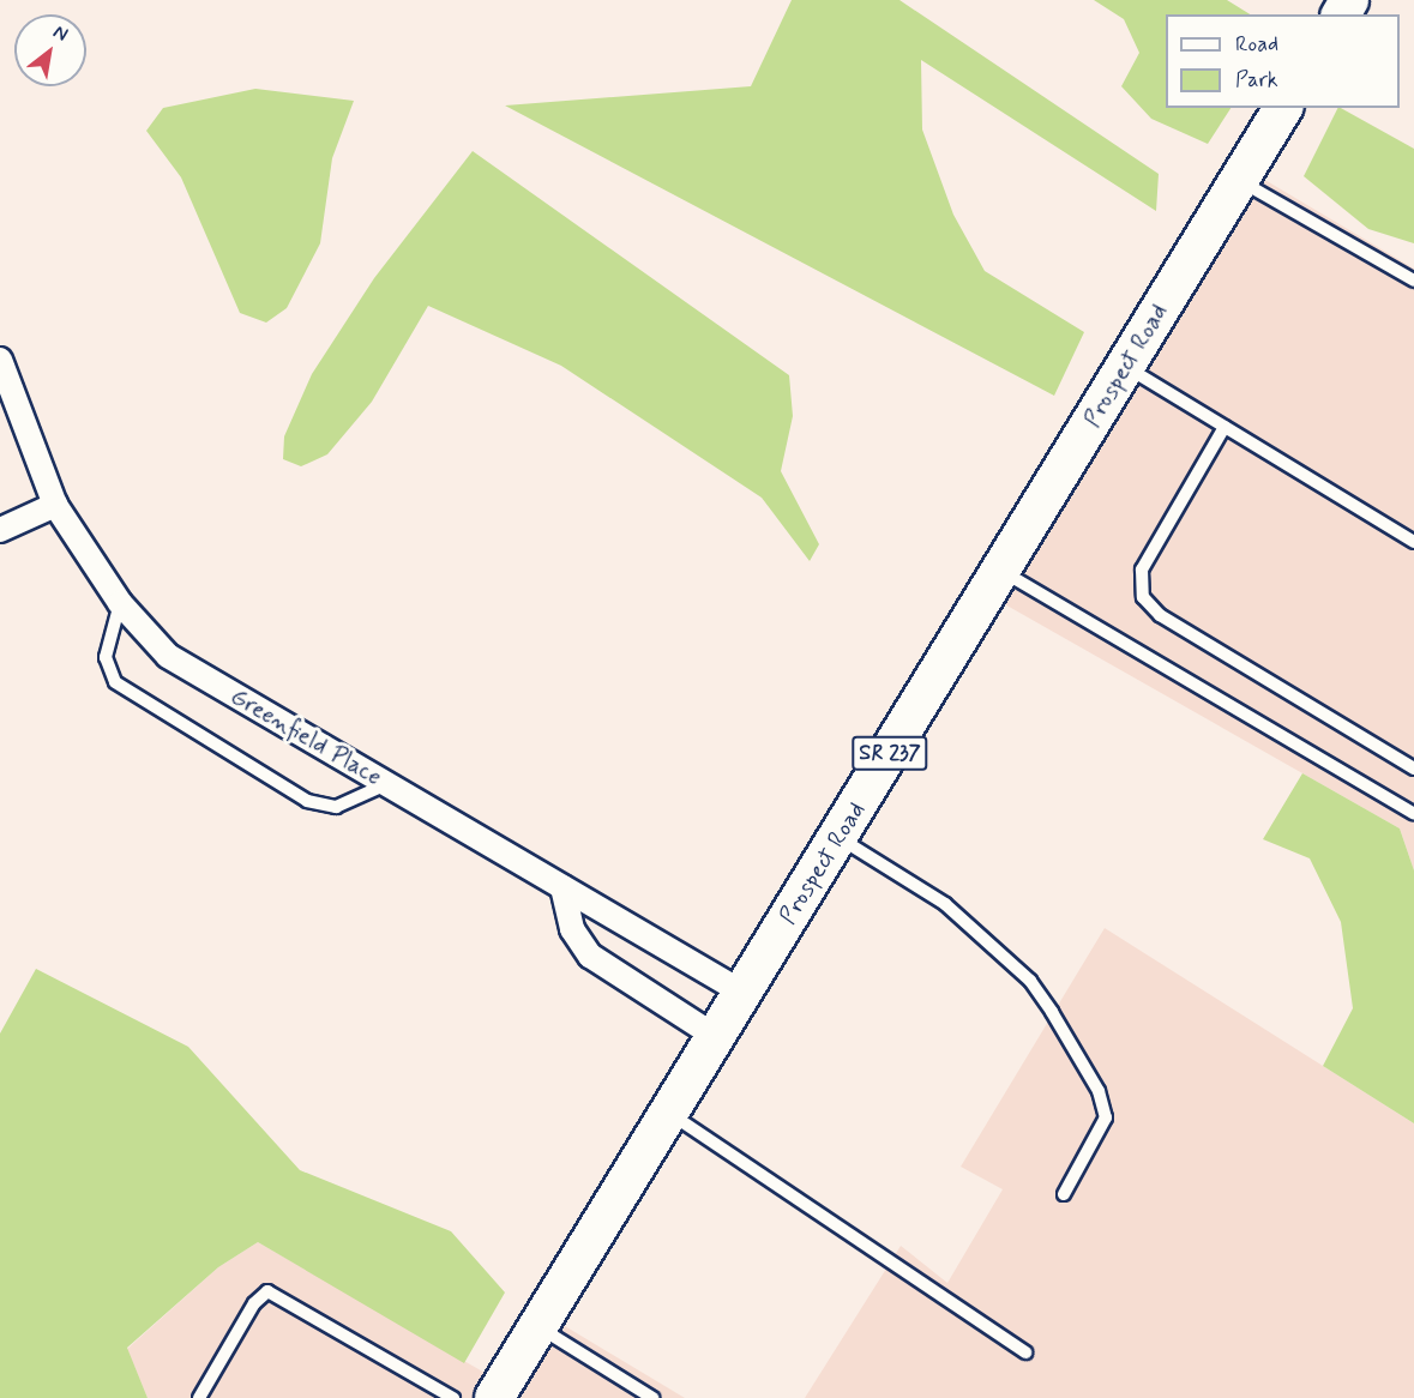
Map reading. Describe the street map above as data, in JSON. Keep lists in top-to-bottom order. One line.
{"streets":{"main road":["Prospect Road","SR 237"],"street":["Greenfield Place"]},"crossings":[["Prospect Road","Greenfield Place"]],"legend":["Road","Park"],"north":"top right"}
